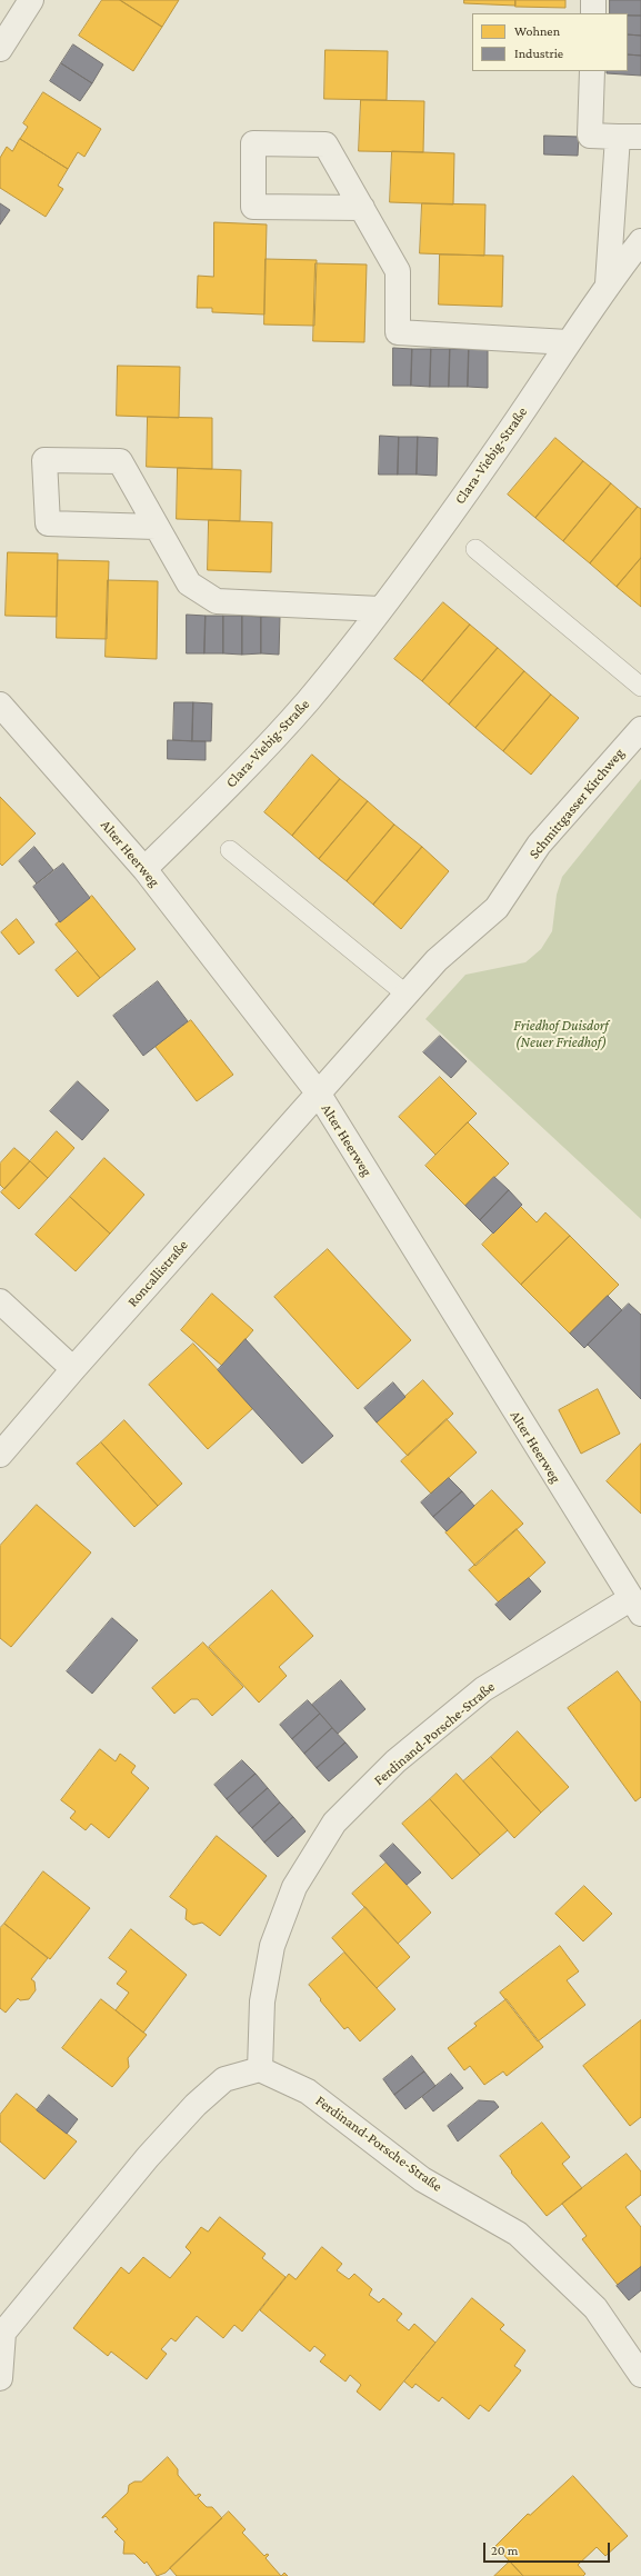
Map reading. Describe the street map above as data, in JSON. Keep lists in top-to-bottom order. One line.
{"streets":{"street":["Clara-Viebig-Straße","Schmittgasser Kirchweg","Alter Heerweg","Roncallistraße","Ferdinand-Porsche-Straße"]},"crossings":[["Clara-Viebig-Straße","Alter Heerweg"],["Schmittgasser Kirchweg","Alter Heerweg"],["Schmittgasser Kirchweg","Roncallistraße"],["Alter Heerweg","Roncallistraße"],["Alter Heerweg","Ferdinand-Porsche-Straße"]],"parks":["Friedhof Duisdorf (Neuer Friedhof)"],"legend":["Wohnen","Industrie"],"scale_bar":"20 m"}
